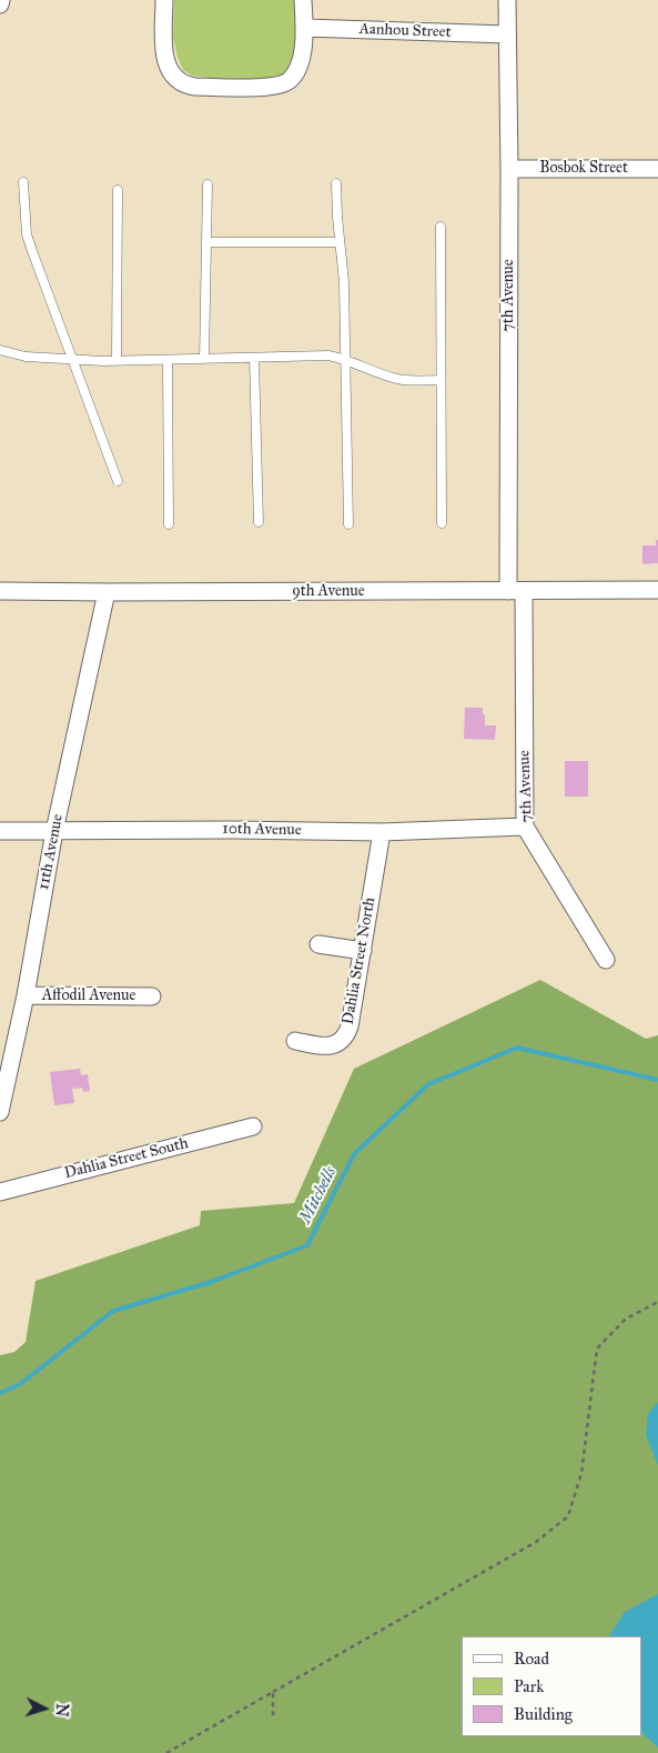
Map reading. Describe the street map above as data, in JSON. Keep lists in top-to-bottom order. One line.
{"streets":{"street":["Aanhou Street","Bosbok Street","7th Avenue","9th Avenue","10th Avenue","11th Avenue","Dahlia Street North","Affodil Avenue","Dahlia Street South"]},"crossings":[["Aanhou Street","7th Avenue"],["Bosbok Street","7th Avenue"],["7th Avenue","9th Avenue"],["7th Avenue","10th Avenue"],["9th Avenue","11th Avenue"],["10th Avenue","11th Avenue"],["10th Avenue","Dahlia Street North"],["11th Avenue","Affodil Avenue"]],"water":["Mitchells"],"legend":["Road","Park","Building"],"north":"right"}
